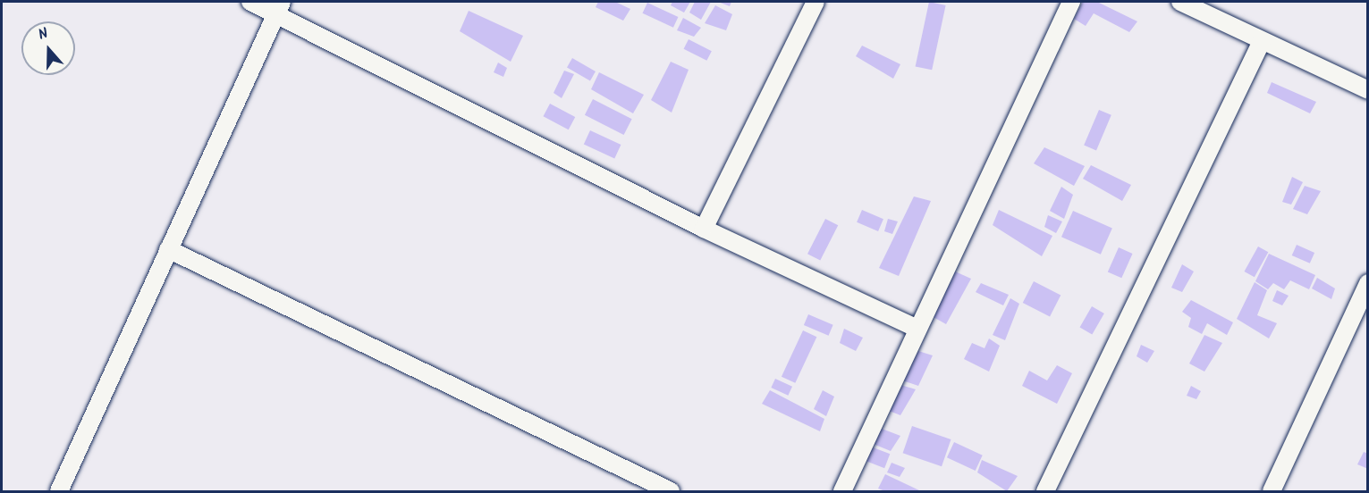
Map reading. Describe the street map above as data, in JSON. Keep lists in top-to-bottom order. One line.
{"north":"top"}
